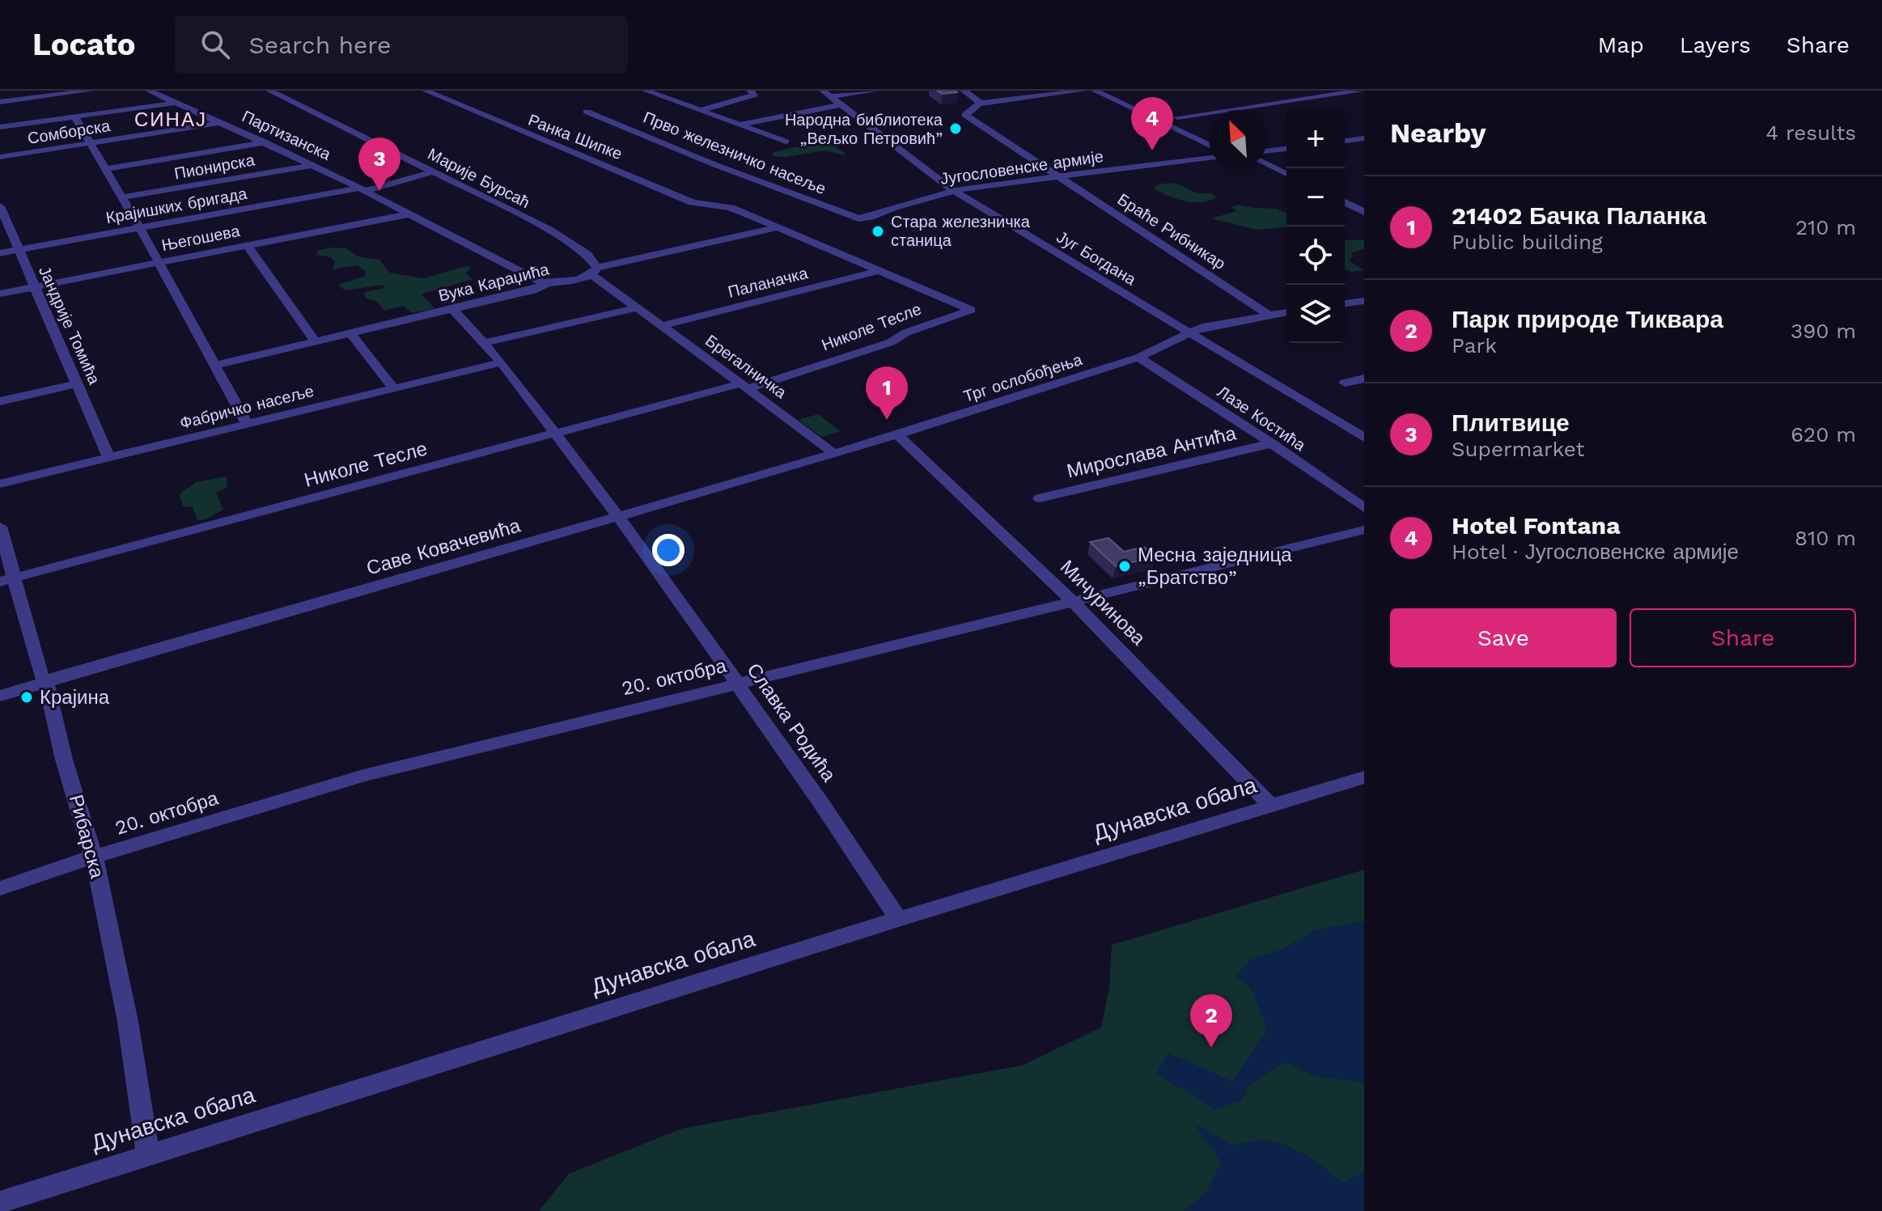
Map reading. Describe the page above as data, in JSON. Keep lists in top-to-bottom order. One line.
{"streets":{"street":["Сомборска","Партизанска","Ранка Шипке","Прво железничко насеље","Пионирска","Југословенске армије","Марије Бурсаћ","Крајишких бригада","Браће Рибникар","Његошева","Југ Богдана","Вука Караџића","Паланачка","Јандрије Томића","Николе Тесле","Брегалничка","Трг ослобођења","Фабричко насеље","Лазе Костића","Мирослава Антића","Саве Ковачевића","Мичуринова","20. октобра","Славка Родића","Дунавска обала","Рибарска"]},"crossings":[["Сомборска","Партизанска"],["Партизанска","Пионирска"],["Партизанска","Крајишких бригада"],["Партизанска","Његошева"],["Партизанска","Вука Караџића"],["Ранка Шипке","Вука Караџића"],["Прво железничко насеље","Југословенске армије"],["Југословенске армије","Браће Рибникар"],["Југословенске армије","Југ Богдана"],["Марије Бурсаћ","Крајишких бригада"],["Марије Бурсаћ","Вука Караџића"],["Марије Бурсаћ","Брегалничка"],["Крајишких бригада","Јандрије Томића"],["Браће Рибникар","Трг ослобођења"],["Његошева","Јандрије Томића"],["Југ Богдана","Трг ослобођења"],["Вука Караџића","Брегалничка"],["Вука Караџића","Славка Родића"],["Паланачка","Николе Тесле"],["Паланачка","Брегалничка"],["Јандрије Томића","Фабричко насеље"],["Николе Тесле","Брегалничка"],["Николе Тесле","Славка Родића"],["Николе Тесле","Рибарска"],["Брегалничка","Саве Ковачевића"],["Трг ослобођења","Лазе Костића"],["Трг ослобођења","Саве Ковачевића"],["Трг ослобођења","Мичуринова"],["Фабричко насеље","Славка Родића"],["Лазе Костића","Мирослава Антића"],["Саве Ковачевића","Мичуринова"],["Саве Ковачевића","Славка Родића"],["Саве Ковачевића","Рибарска"],["Мичуринова","20. октобра"],["Мичуринова","Дунавска обала"],["20. октобра","Славка Родића"],["20. октобра","Рибарска"],["Славка Родића","Дунавска обала"],["Дунавска обала","Рибарска"]],"districts":["СИНАЈ"],"places":["Народна библиотека „Вељко Петровић”","Стара железничка станица","Месна заједница „Братство”","Крајина"],"north":"top left","page":{"header":"Locato","search":"Search here","nav":["Map","Layers","Share"],"heading":["Nearby","4 results"],"pins":["4","3","1","2"],"map_buttons":["+","−"],"list":[{"mark":"1","name":"21402 Бачка Паланка","note":"Public building","value":"210 m"},{"mark":"2","name":"Парк природе Тиквара","note":"Park","value":"390 m"},{"mark":"3","name":"Плитвице","note":"Supermarket","value":"620 m"},{"mark":"4","name":"Hotel Fontana","note":"Hotel · Југословенске армије","value":"810 m"}],"buttons":["Save","Share"]}}
